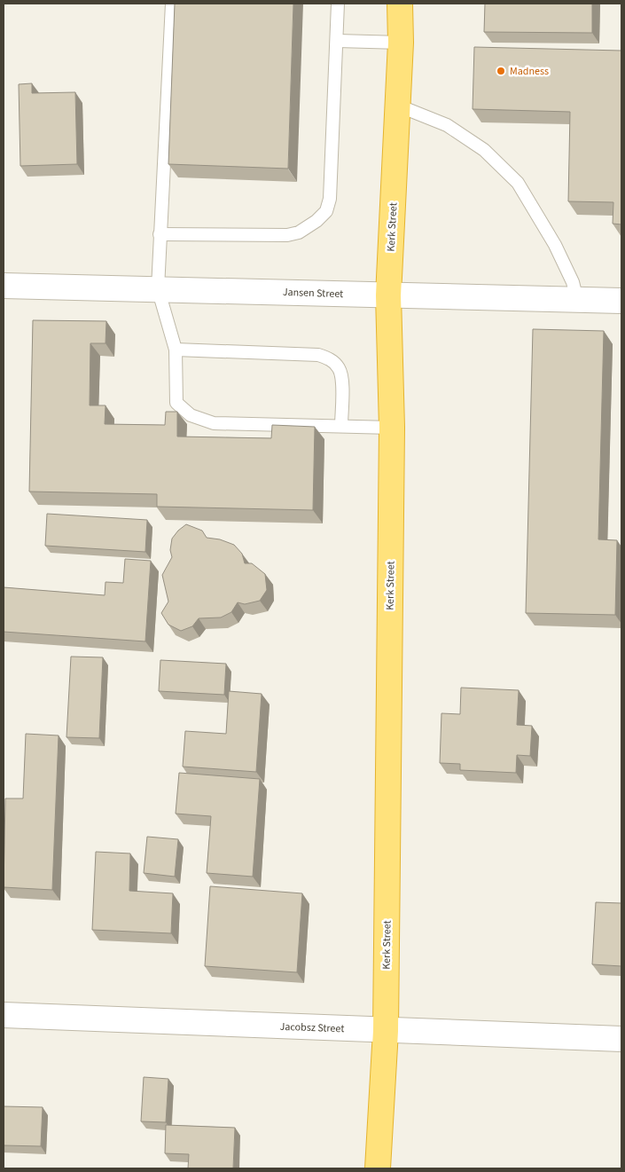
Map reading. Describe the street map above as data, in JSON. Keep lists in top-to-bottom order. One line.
{"streets":{"highway":["Kerk Street"],"street":["Jansen Street","Jacobsz Street"]},"crossings":[["Kerk Street","Jansen Street"],["Kerk Street","Jacobsz Street"]],"places":["Madness"]}
